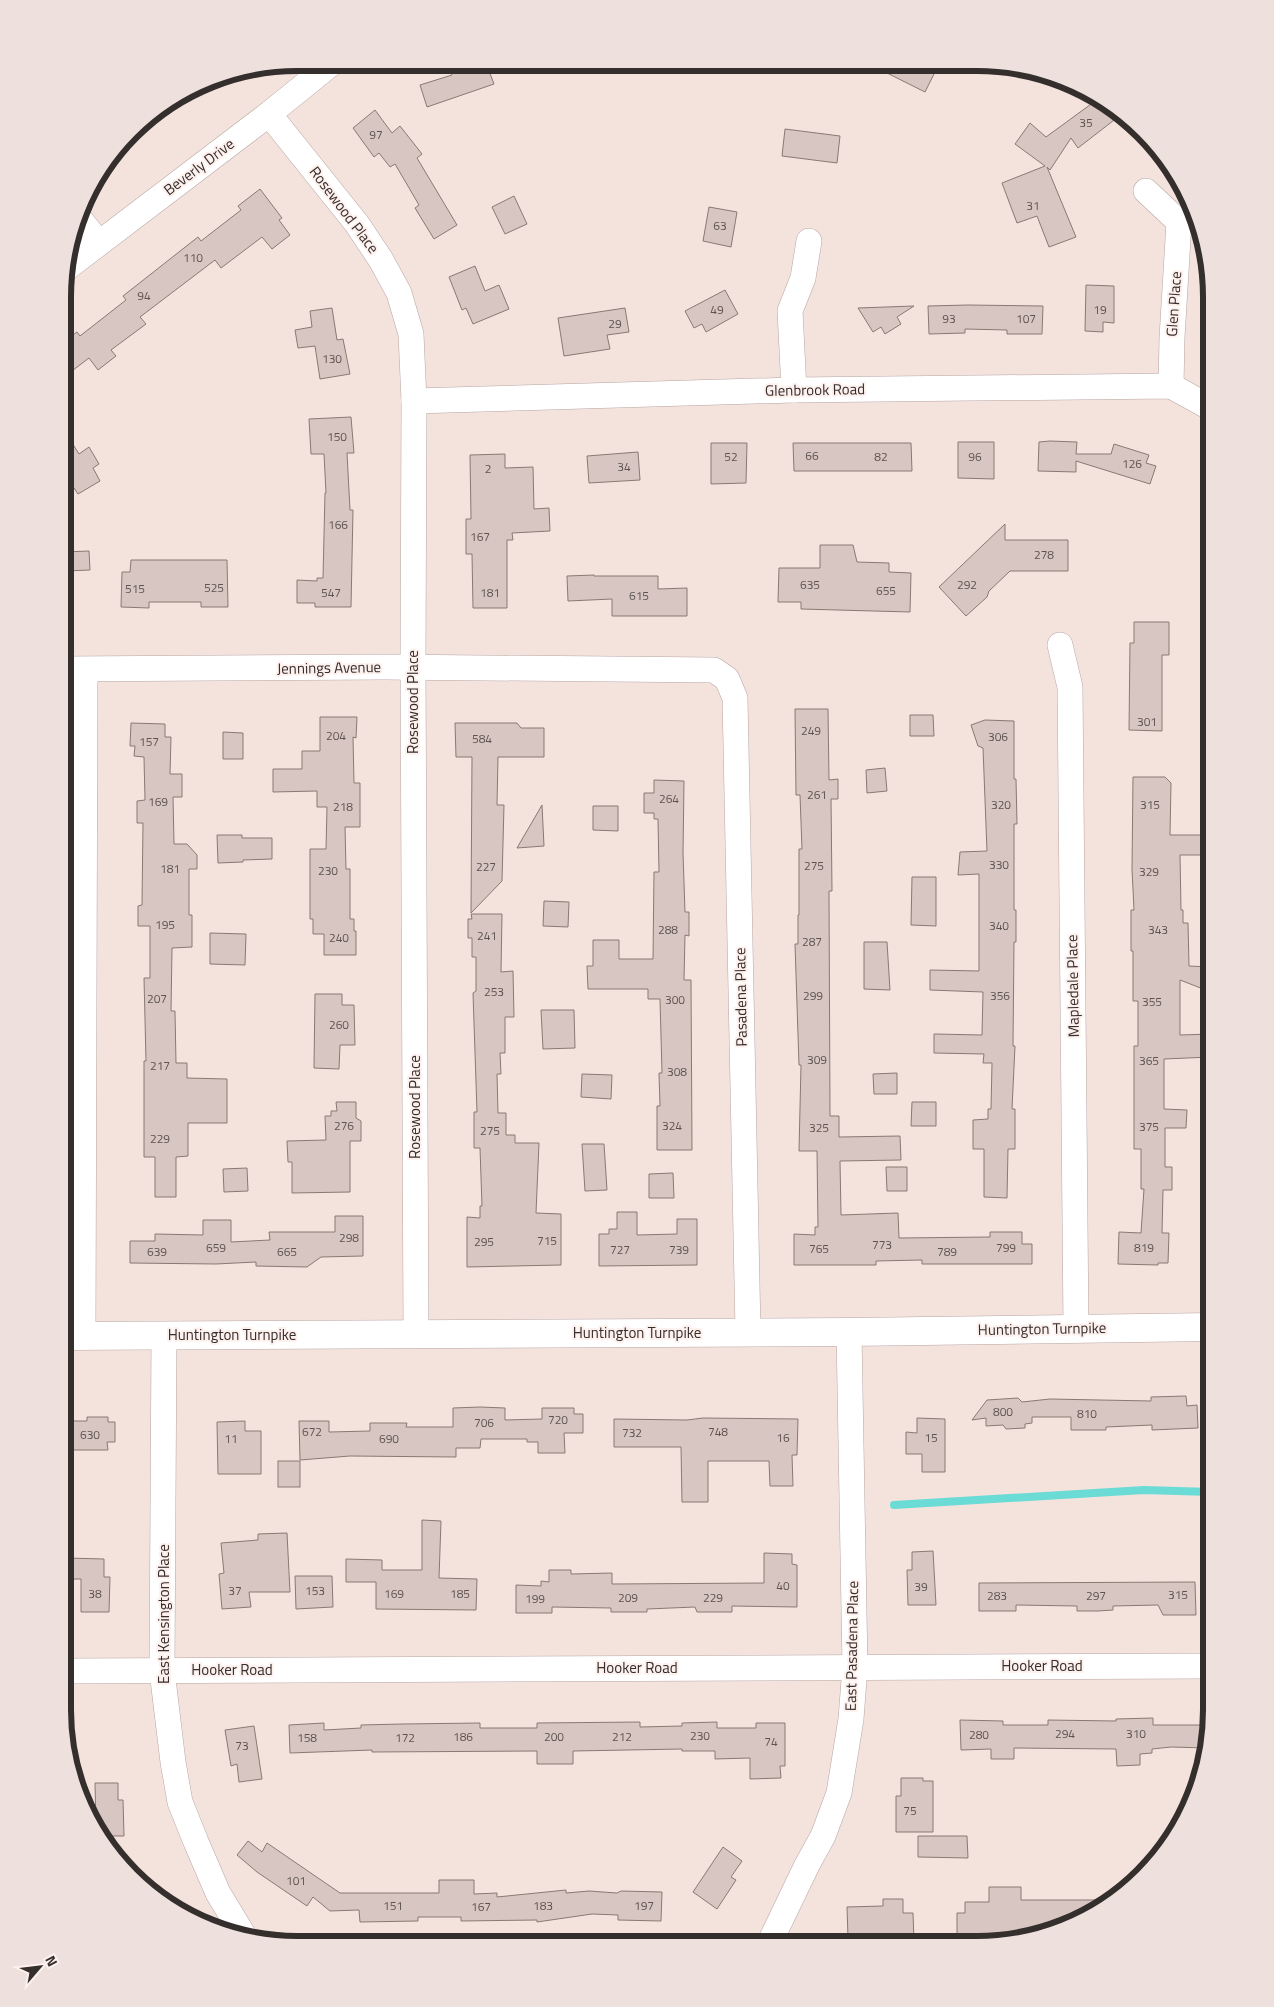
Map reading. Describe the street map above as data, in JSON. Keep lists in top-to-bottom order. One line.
{"streets":{"main road":["Huntington Turnpike"],"street":["Beverly Drive","Rosewood Place","Glen Place","Glenbrook Road","Jennings Avenue","Mapledale Place","Pasadena Place","East Kensington Place","East Pasadena Place","Hooker Road"]},"crossings":[["Beverly Drive","Rosewood Place"],["Rosewood Place","Glenbrook Road"],["Rosewood Place","Jennings Avenue"],["Rosewood Place","Huntington Turnpike"],["Glen Place","Glenbrook Road"],["Jennings Avenue","Pasadena Place"],["Mapledale Place","Huntington Turnpike"],["Pasadena Place","Huntington Turnpike"],["Huntington Turnpike","East Kensington Place"],["Huntington Turnpike","East Pasadena Place"],["East Kensington Place","Hooker Road"],["East Pasadena Place","Hooker Road"]],"house_numbers":["35","97","31","63","110","94","49","19","93","107","29","130","150","66","52","82","96","126","34","2","166","167","278","635","292","525","515","655","547","181","615","301","249","204","306","584","157","261","264","169","320","315","218","330","275","227","181","230","329","195","340","288","343","241","240","287","253","299","356","207","300","355","260","309","365","217","308","276","324","375","325","275","229","298","715","295","773","659","799","819","765","727","739","639","665","789","800","810","720","706","672","748","732","630","16","15","11","690","40","39","37","153","38","169","185","315","283","297","209","229","199","294","310","280","230","186","200","212","158","172","74","73","75","101","151","183","197","167"],"north":"top right"}
